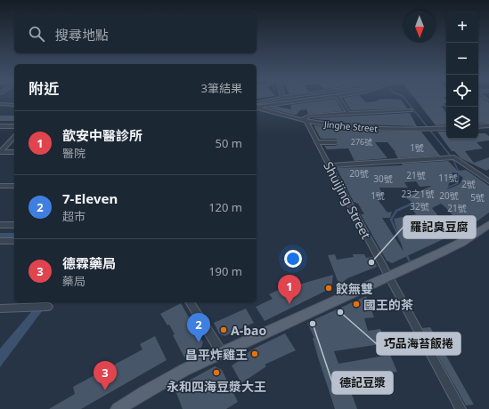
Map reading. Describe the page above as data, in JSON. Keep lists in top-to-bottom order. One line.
{"streets":{"street":["Jinghe Street","Shuijing Street"]},"crossings":[["Jinghe Street","Shuijing Street"]],"places":["羅記臭豆腐","餃無雙","國王的茶","巧品海苔飯捲","德記豆漿","A-bao","昌平炸雞王","永和四海豆漿大王"],"house_numbers":["276號","1號","20號","21號","11號","30號","2號","23之1號","1號","20號","5號","32號","21號"],"north":"bottom","page":{"map_buttons":["+","−"],"search":"搜尋地點","heading":["附近","3筆結果"],"list":[{"mark":"1","name":"歆安中醫診所","note":"醫院","value":"50 m"},{"mark":"2","name":"7-Eleven","note":"超市","value":"120 m"},{"mark":"3","name":"德霖藥局","note":"藥局","value":"190 m"}],"pins":["1","2","3"]}}
